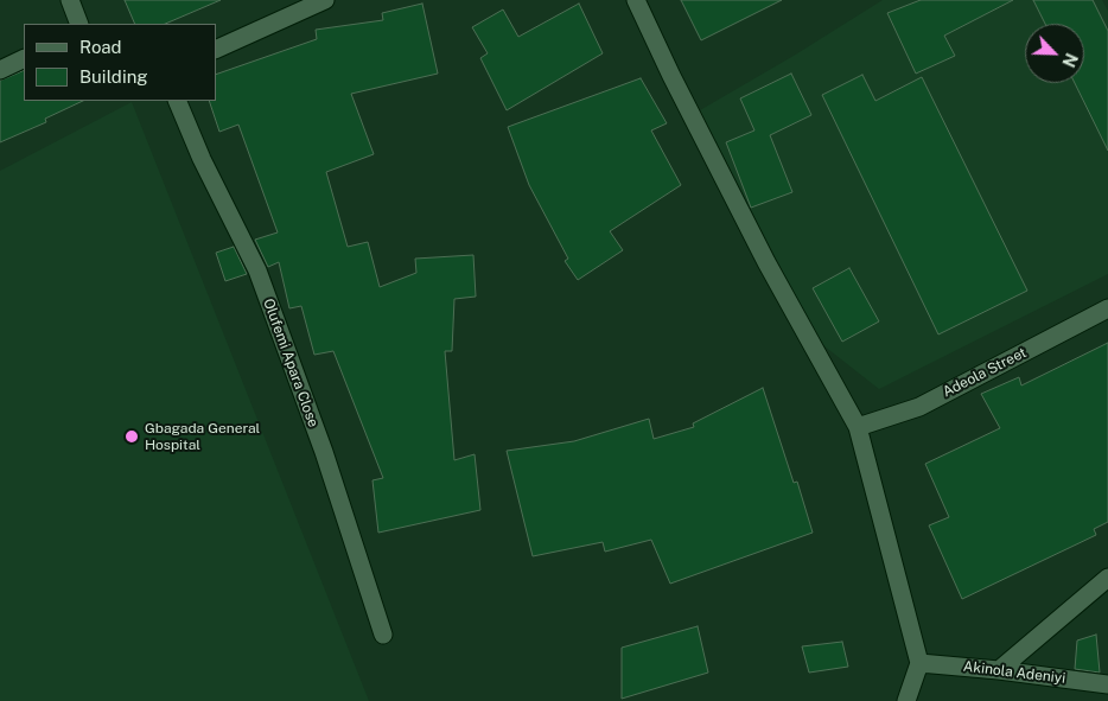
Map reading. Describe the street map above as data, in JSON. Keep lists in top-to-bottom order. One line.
{"streets":{"street":["Olufemi Apara Close","Adeola Street","Akinola Adeniyi"]},"places":["Gbagada General Hospital"],"legend":["Road","Building"],"north":"bottom right"}
